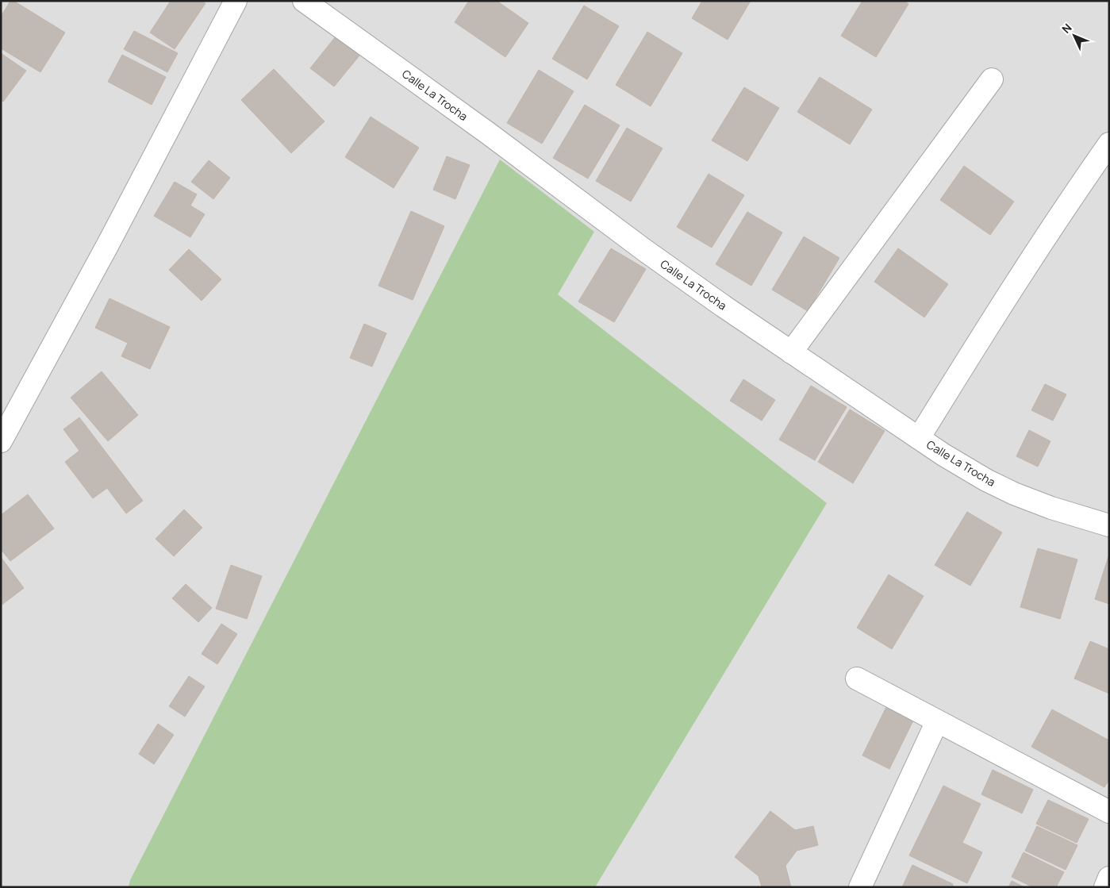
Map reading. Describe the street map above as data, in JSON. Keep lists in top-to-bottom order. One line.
{"streets":{"street":["Calle La Trocha"]},"north":"top left"}
